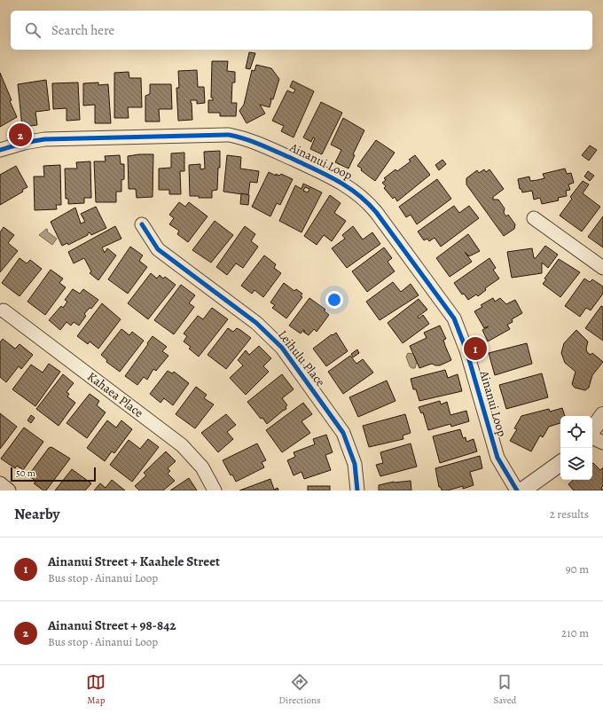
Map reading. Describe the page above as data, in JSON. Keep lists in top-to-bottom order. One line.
{"streets":{"street":["Ainanui Loop","Leihulu Place","Kahaea Place"]},"scale_bar":"50 m","page":{"search":"Search here","pins":["2","1"],"scale":"50 m","heading":["Nearby","2 results"],"list":[{"mark":"1","name":"Ainanui Street + Kaahele Street","note":"Bus stop · Ainanui Loop","value":"90 m"},{"mark":"2","name":"Ainanui Street + 98-842","note":"Bus stop · Ainanui Loop","value":"210 m"}],"nav":["Map","Directions","Saved"]}}
